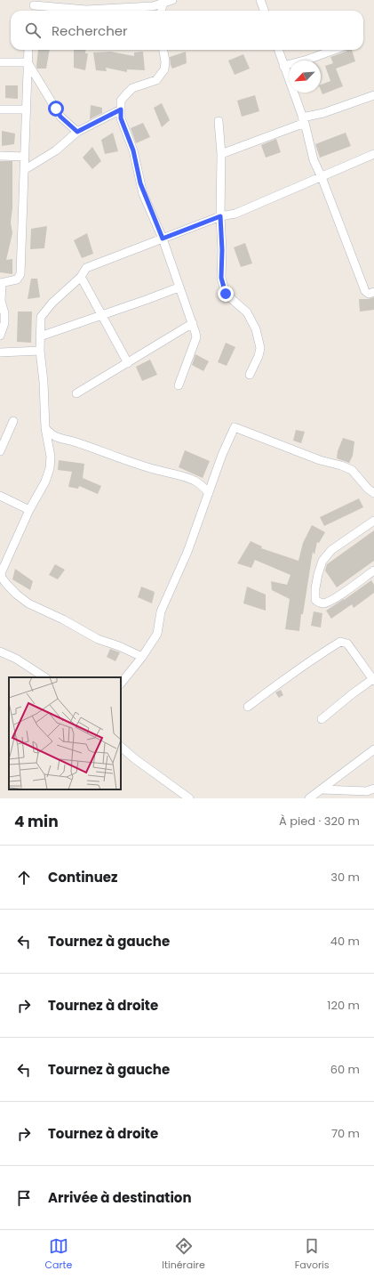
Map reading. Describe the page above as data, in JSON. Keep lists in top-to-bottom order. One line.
{"north":"bottom left","page":{"search":"Rechercher","heading":["4 min","À pied · 320 m"],"list":[["Continuez","30 m"],["Tournez à gauche","40 m"],["Tournez à droite","120 m"],["Tournez à gauche","60 m"],["Tournez à droite","70 m"],"Arrivée à destination"],"nav":["Carte","Itinéraire","Favoris"]}}
